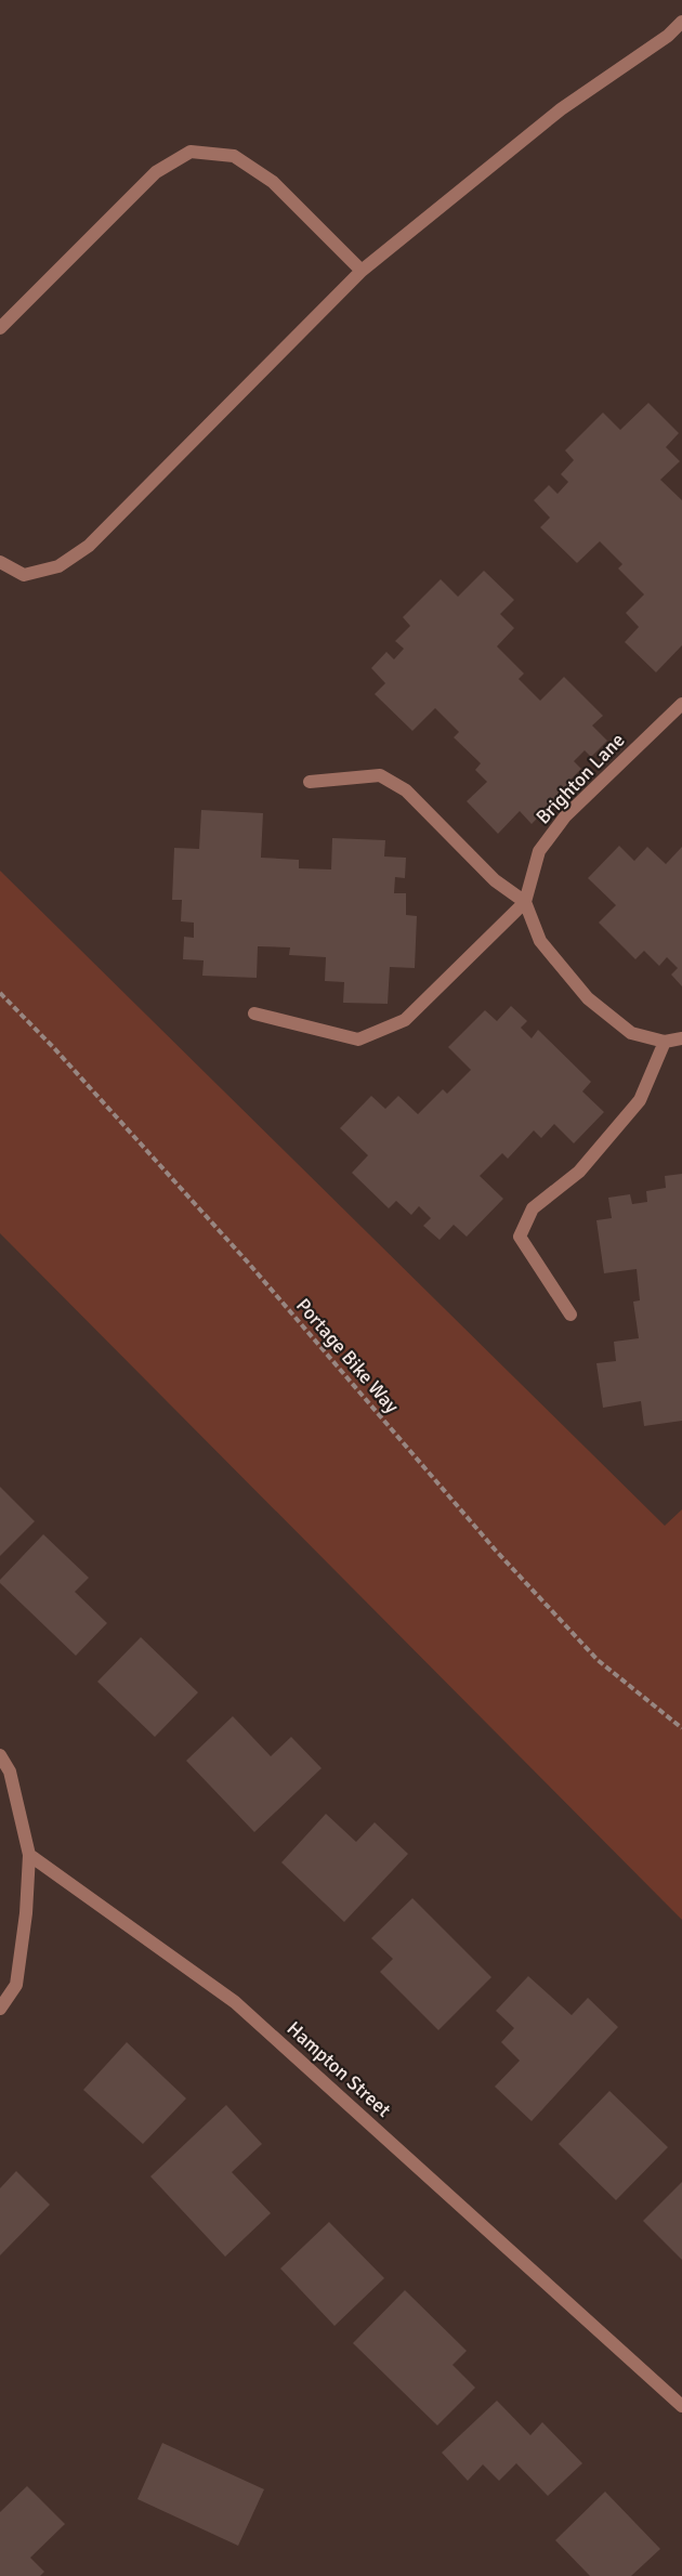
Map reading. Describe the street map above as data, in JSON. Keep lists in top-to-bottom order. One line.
{"streets":{"street":["Brighton Lane","Hampton Street"],"path":["Portage Bike Way"]}}
